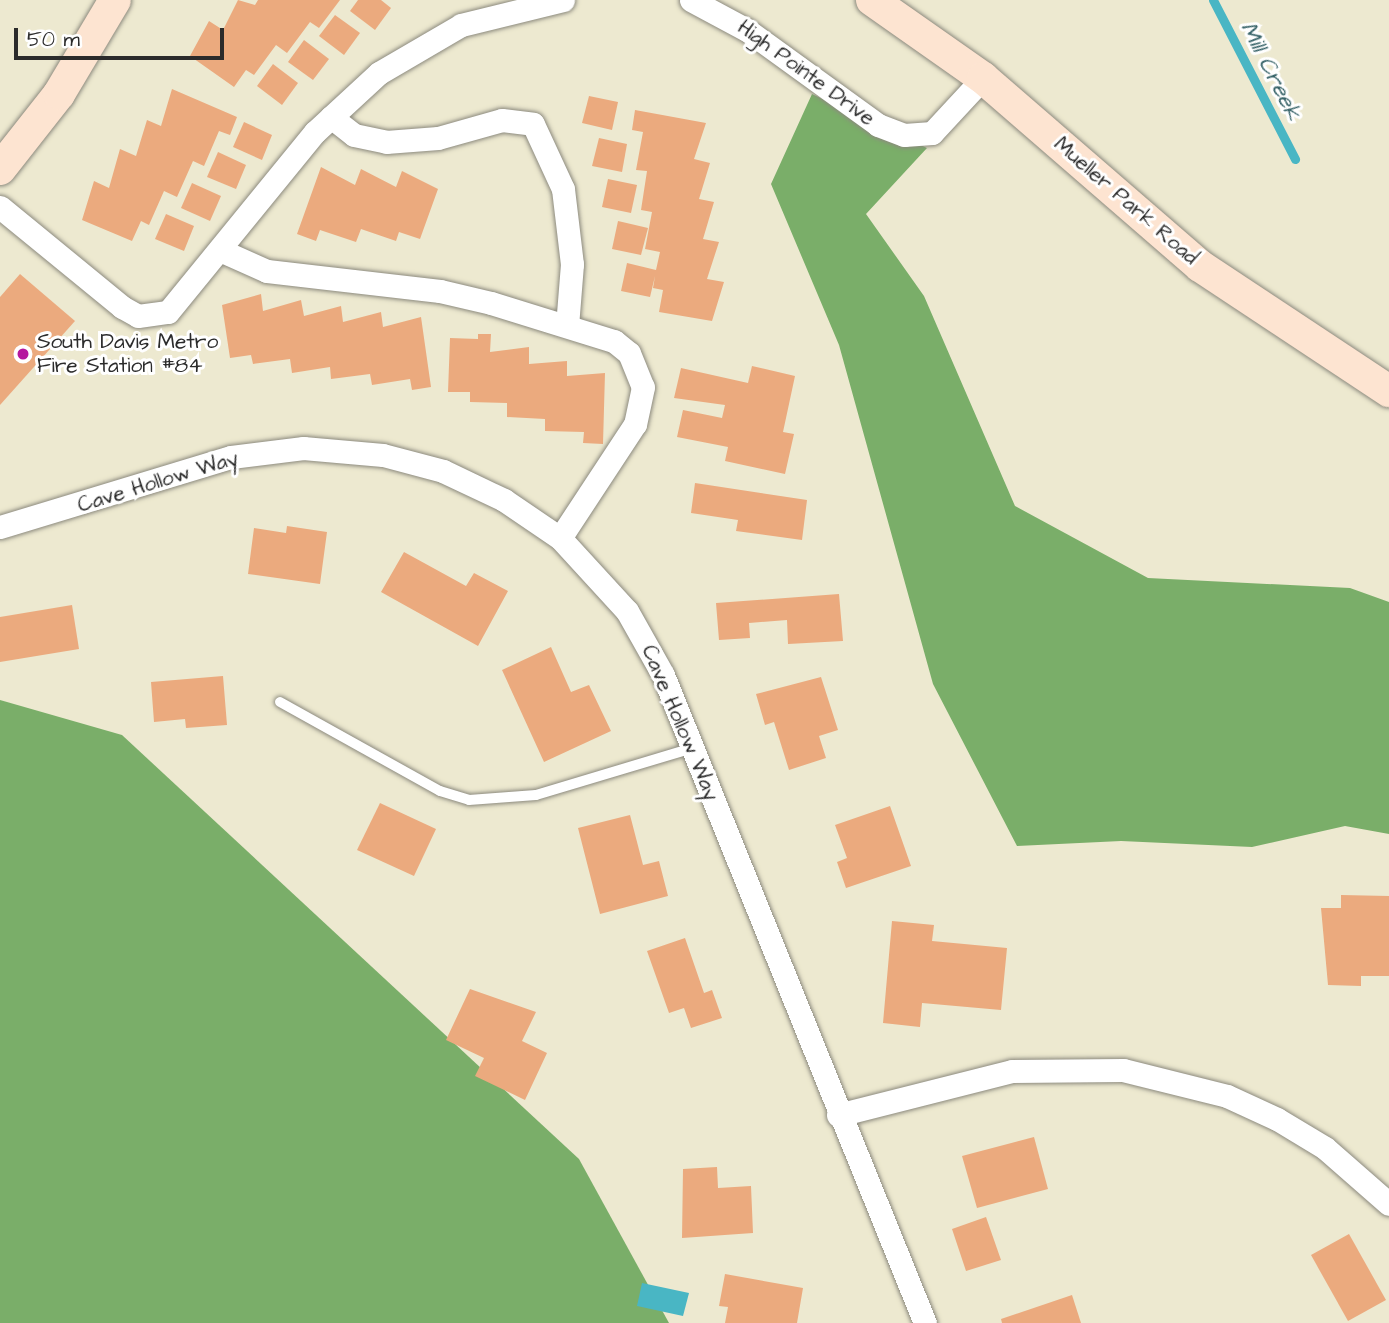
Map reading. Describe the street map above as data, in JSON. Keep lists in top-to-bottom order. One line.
{"streets":{"street":["High Pointe Drive","Mueller Park Road","Cave Hollow Way"]},"crossings":[["High Pointe Drive","Mueller Park Road"]],"water":["Mill Creek"],"places":["South Davis Metro Fire Station #84"],"scale_bar":"50 m"}
